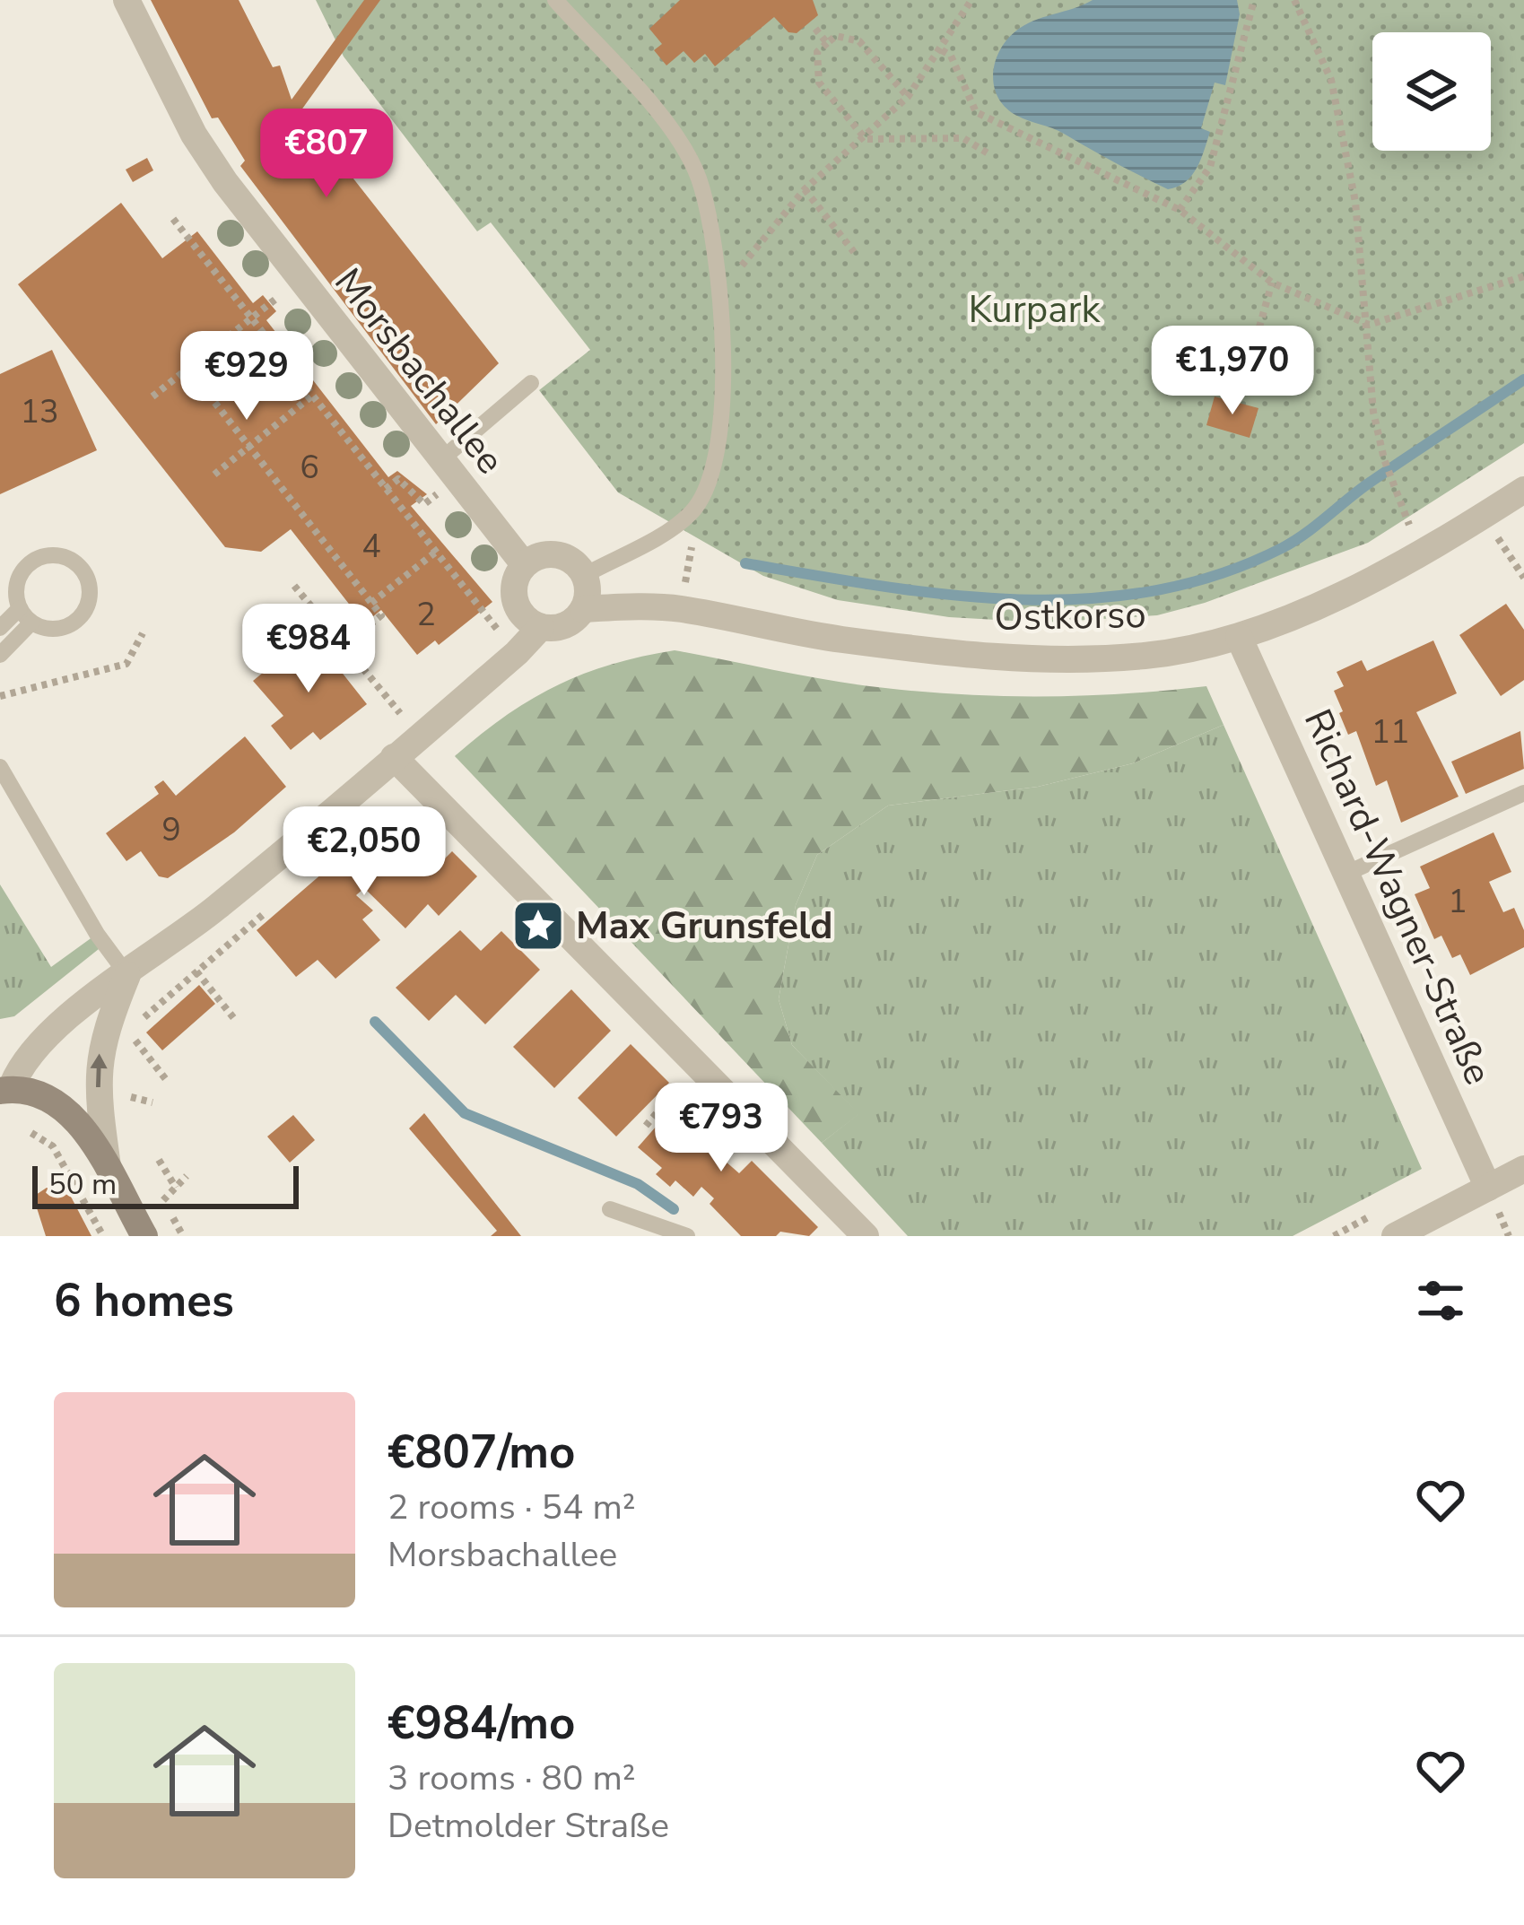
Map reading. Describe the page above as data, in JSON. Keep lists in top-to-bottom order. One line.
{"streets":{"street":["Morsbachallee","Ostkorso","Richard-Wagner-Straße"]},"crossings":[["Morsbachallee","Ostkorso"],["Ostkorso","Richard-Wagner-Straße"]],"parks":["Kurpark"],"places":{"place":["Max Grunsfeld"]},"house_numbers":["13","6","4","2","11","9","1"],"scale_bar":"50 m","page":{"price":["€807","€1,970","€929","€984","€2,050","€793"],"scale":"50 m","heading":"6 homes","list":[{"name":"€807/mo","note":"2 rooms · 54 m² · Morsbachallee"},{"name":"€984/mo","note":"3 rooms · 80 m² · Detmolder Straße"}]}}
